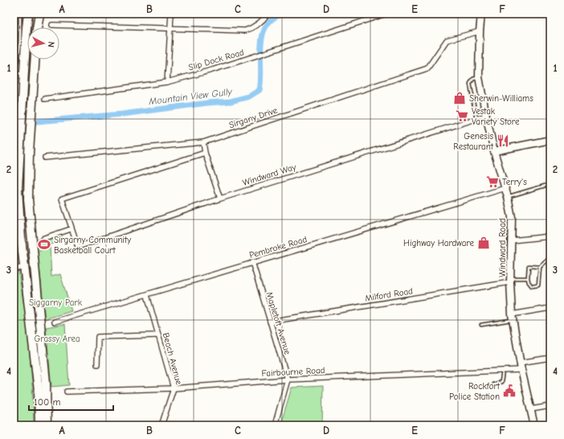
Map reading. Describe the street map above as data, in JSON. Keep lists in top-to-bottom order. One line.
{"streets":{"main road":["Windward Road"],"street":["Slip Dock Road","Sirgany Drive","Windward Way","Pembroke Road","Milford Road","Mapletoft Avenue","Beach Avenue","Fairbourne Road"]},"crossings":[["Sirgany Drive","Windward Road"],["Windward Way","Windward Road"],["Pembroke Road","Windward Road"],["Pembroke Road","Mapletoft Avenue"],["Pembroke Road","Beach Avenue"],["Windward Road","Milford Road"],["Windward Road","Fairbourne Road"],["Milford Road","Mapletoft Avenue"],["Mapletoft Avenue","Fairbourne Road"],["Beach Avenue","Fairbourne Road"]],"water":["Mountain View Gully"],"parks":["Siggarny Park","Grassy Area"],"places":{"shop":["Sherwin-Williams","Highway Hardware"],"supermarket":["Vestak Variety Store","Terry's"],"restaurant":["Genesis Restaurant"],"sports":["Sirgarny Community Basketball Court"],"public building":["Rockfort Police Station"]},"scale_bar":"100 m","north":"right","grid":{"columns":["A","B","C","D","E","F"],"rows":["1","2","3","4"]}}
